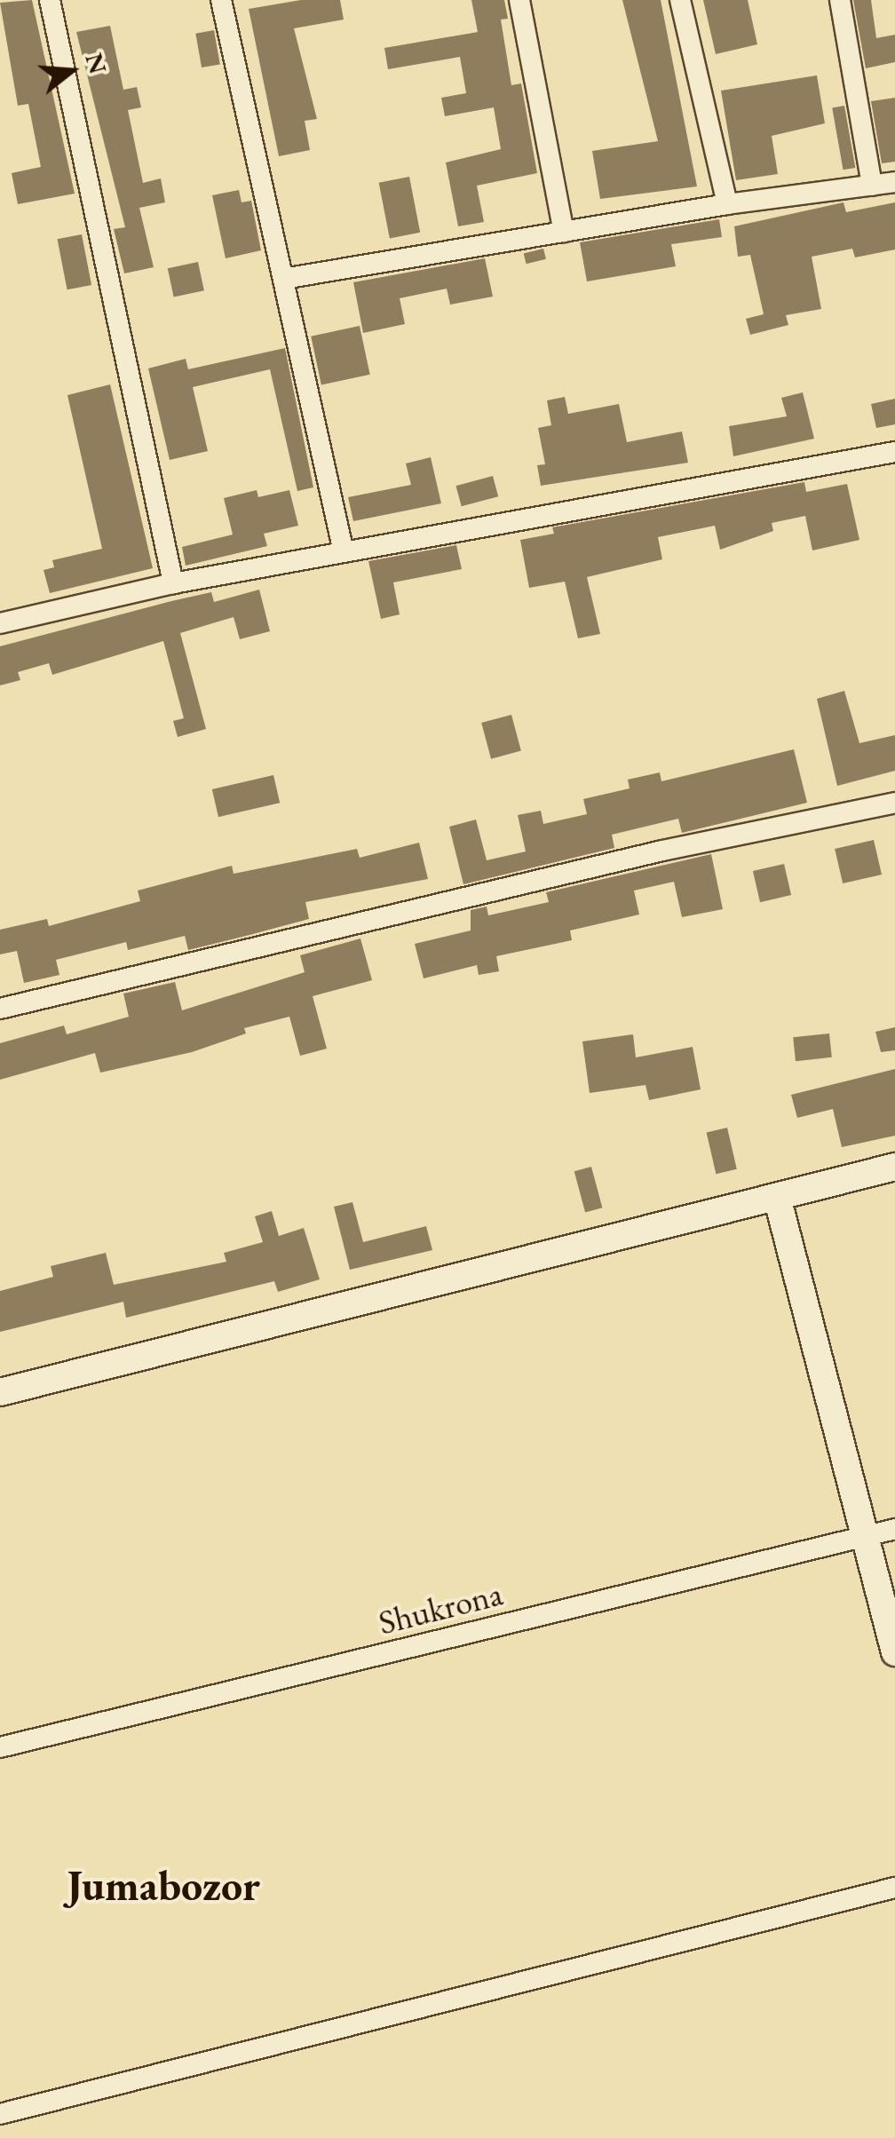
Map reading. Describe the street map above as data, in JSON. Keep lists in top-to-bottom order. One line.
{"streets":{"street":["Shukrona"]},"districts":["Jumabozor"],"north":"right"}
